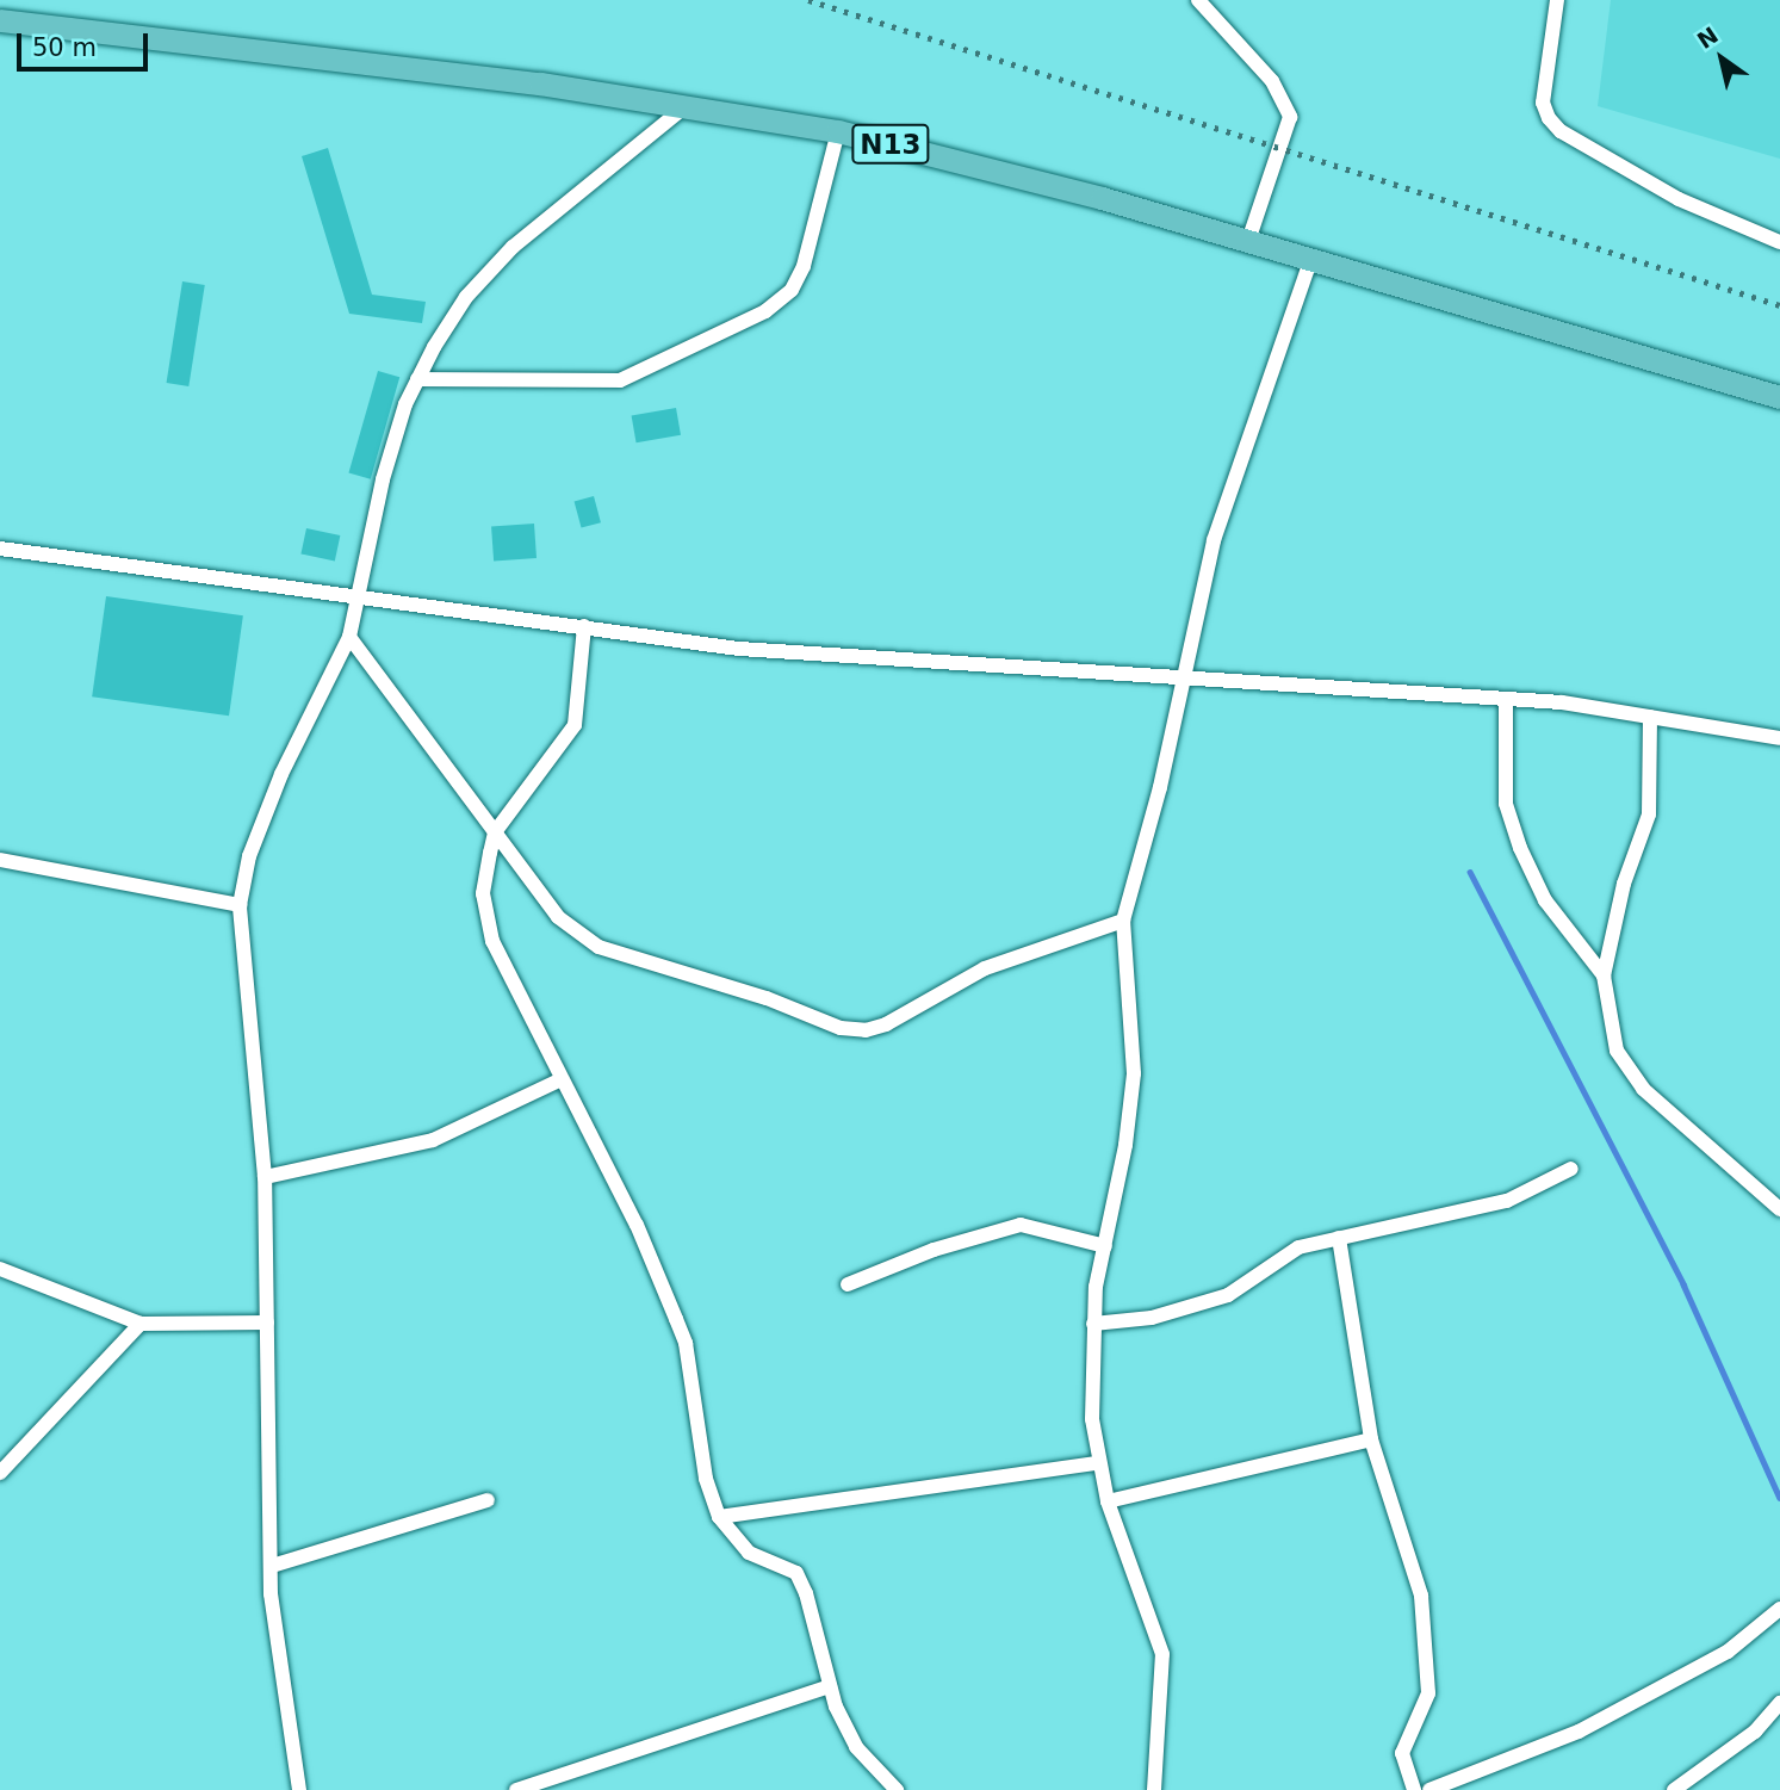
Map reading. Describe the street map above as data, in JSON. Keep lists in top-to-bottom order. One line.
{"streets":{"main road":["N13"]},"scale_bar":"50 m","north":"top left"}
